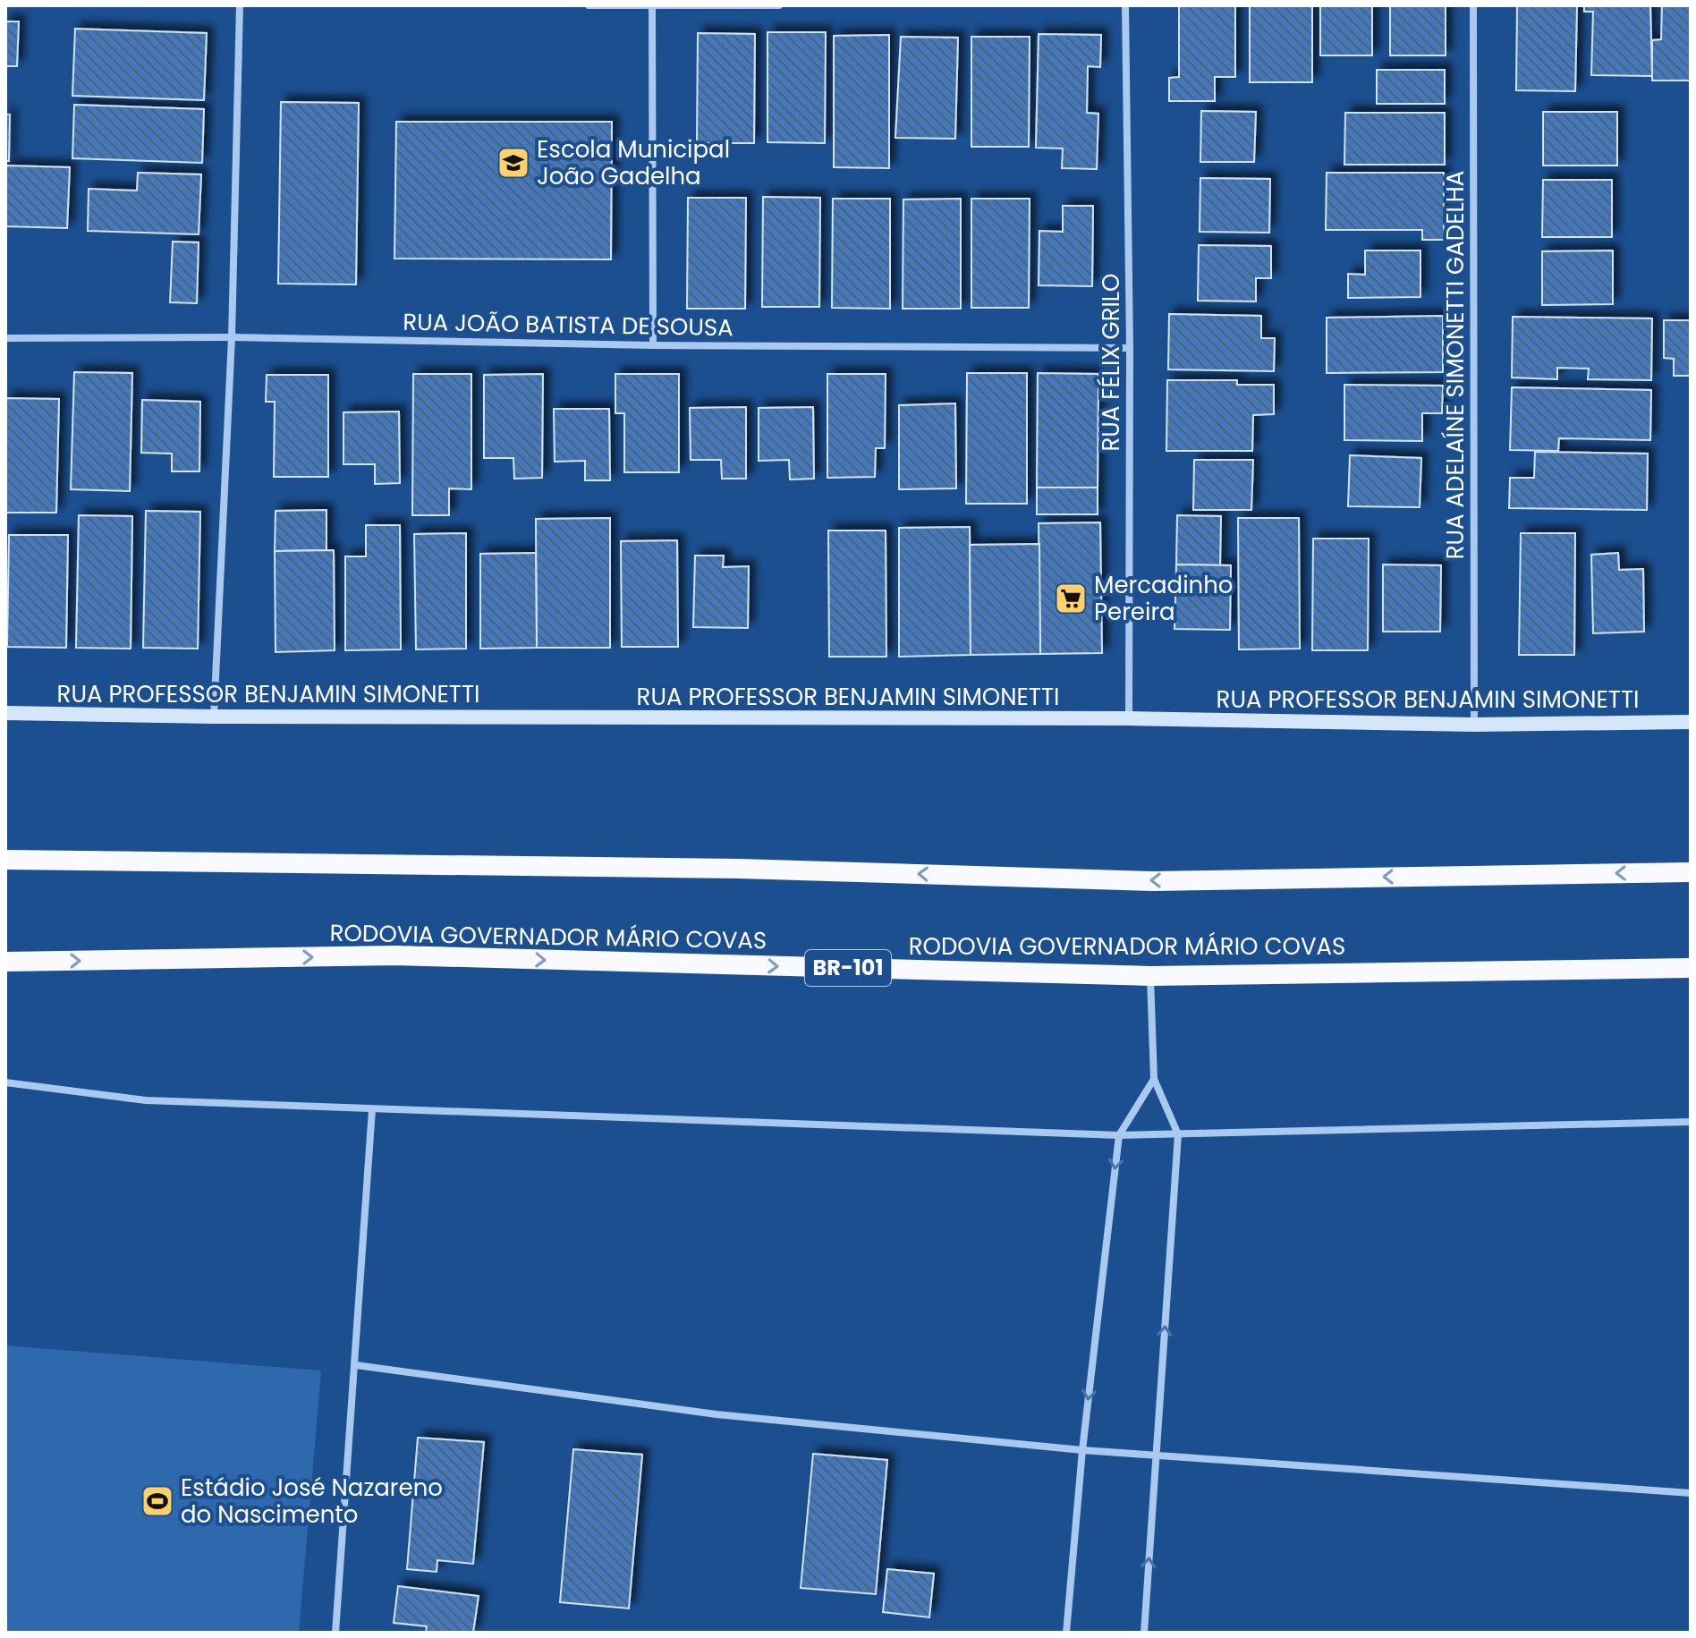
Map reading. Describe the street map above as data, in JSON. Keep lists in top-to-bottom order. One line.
{"streets":{"highway":["RODOVIA GOVERNADOR MÁRIO COVAS","BR-101"],"main road":["RUA PROFESSOR BENJAMIN SIMONETTI"],"street":["RUA JOÃO BATISTA DE SOUSA","RUA FÉLIX GRILO","RUA ADELAÍNE SIMONETTI GADELHA"]},"crossings":[["RUA JOÃO BATISTA DE SOUSA","RUA FÉLIX GRILO"],["RUA FÉLIX GRILO","RUA PROFESSOR BENJAMIN SIMONETTI"],["RUA ADELAÍNE SIMONETTI GADELHA","RUA PROFESSOR BENJAMIN SIMONETTI"]],"places":{"school or university":["Escola Municipal João Gadelha"],"supermarket":["Mercadinho Pereira"],"sports":["Estádio José Nazareno do Nascimento"]}}
